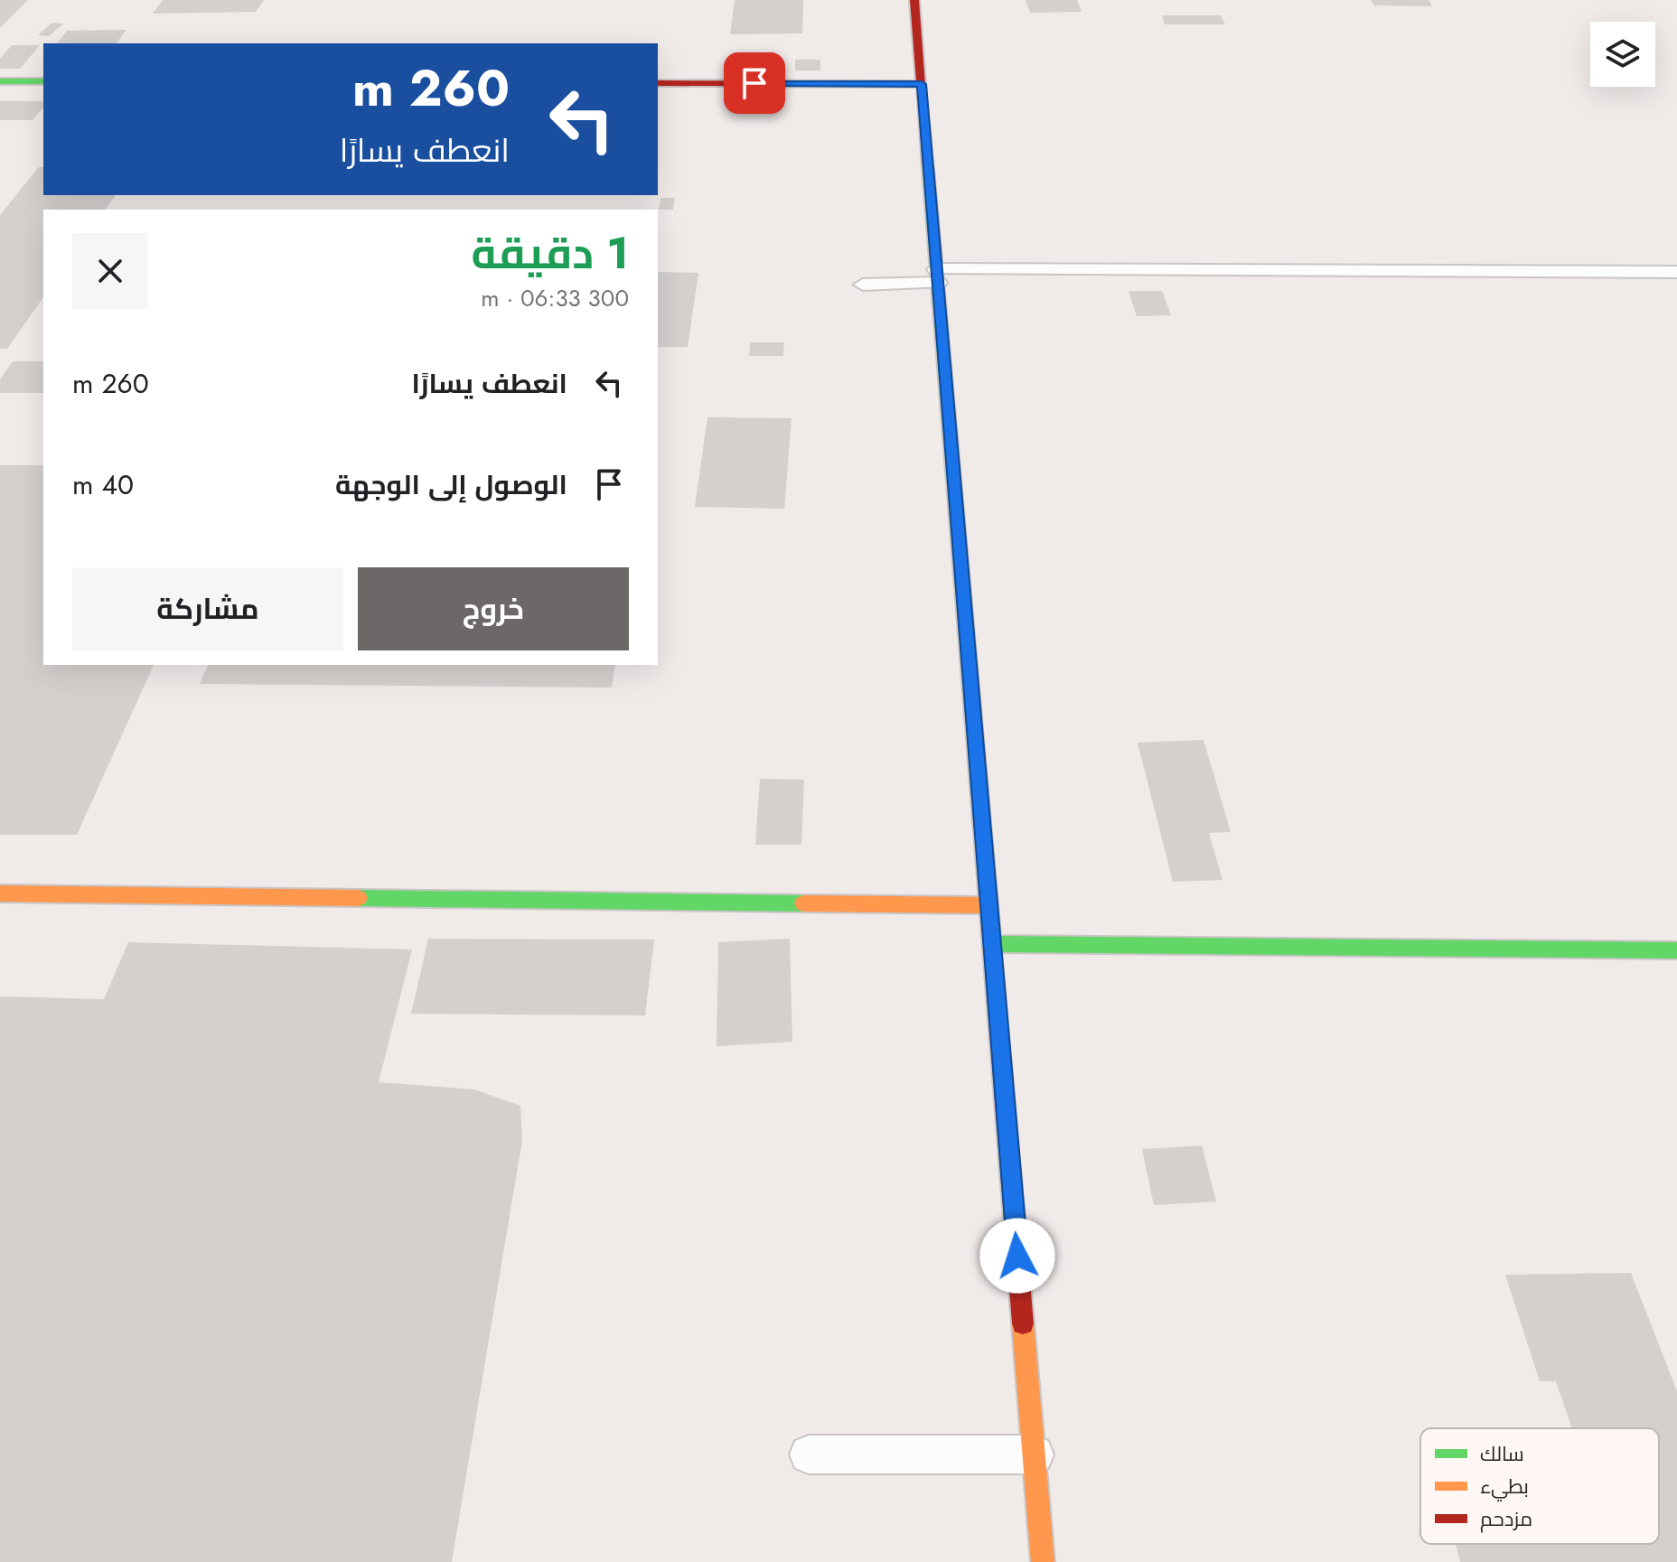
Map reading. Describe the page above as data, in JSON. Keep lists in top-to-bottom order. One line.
{"legend":["سالك","بطيء","مزدحم"],"page":{"turn":["260 m","انعطف يسارًا"],"heading":["1 دقيقة","300 m · 06:33"],"list":[{"name":"انعطف يسارًا","value":"260 m"},{"name":"الوصول إلى الوجهة","value":"40 m"}],"buttons":["خروج","مشاركة"]}}
